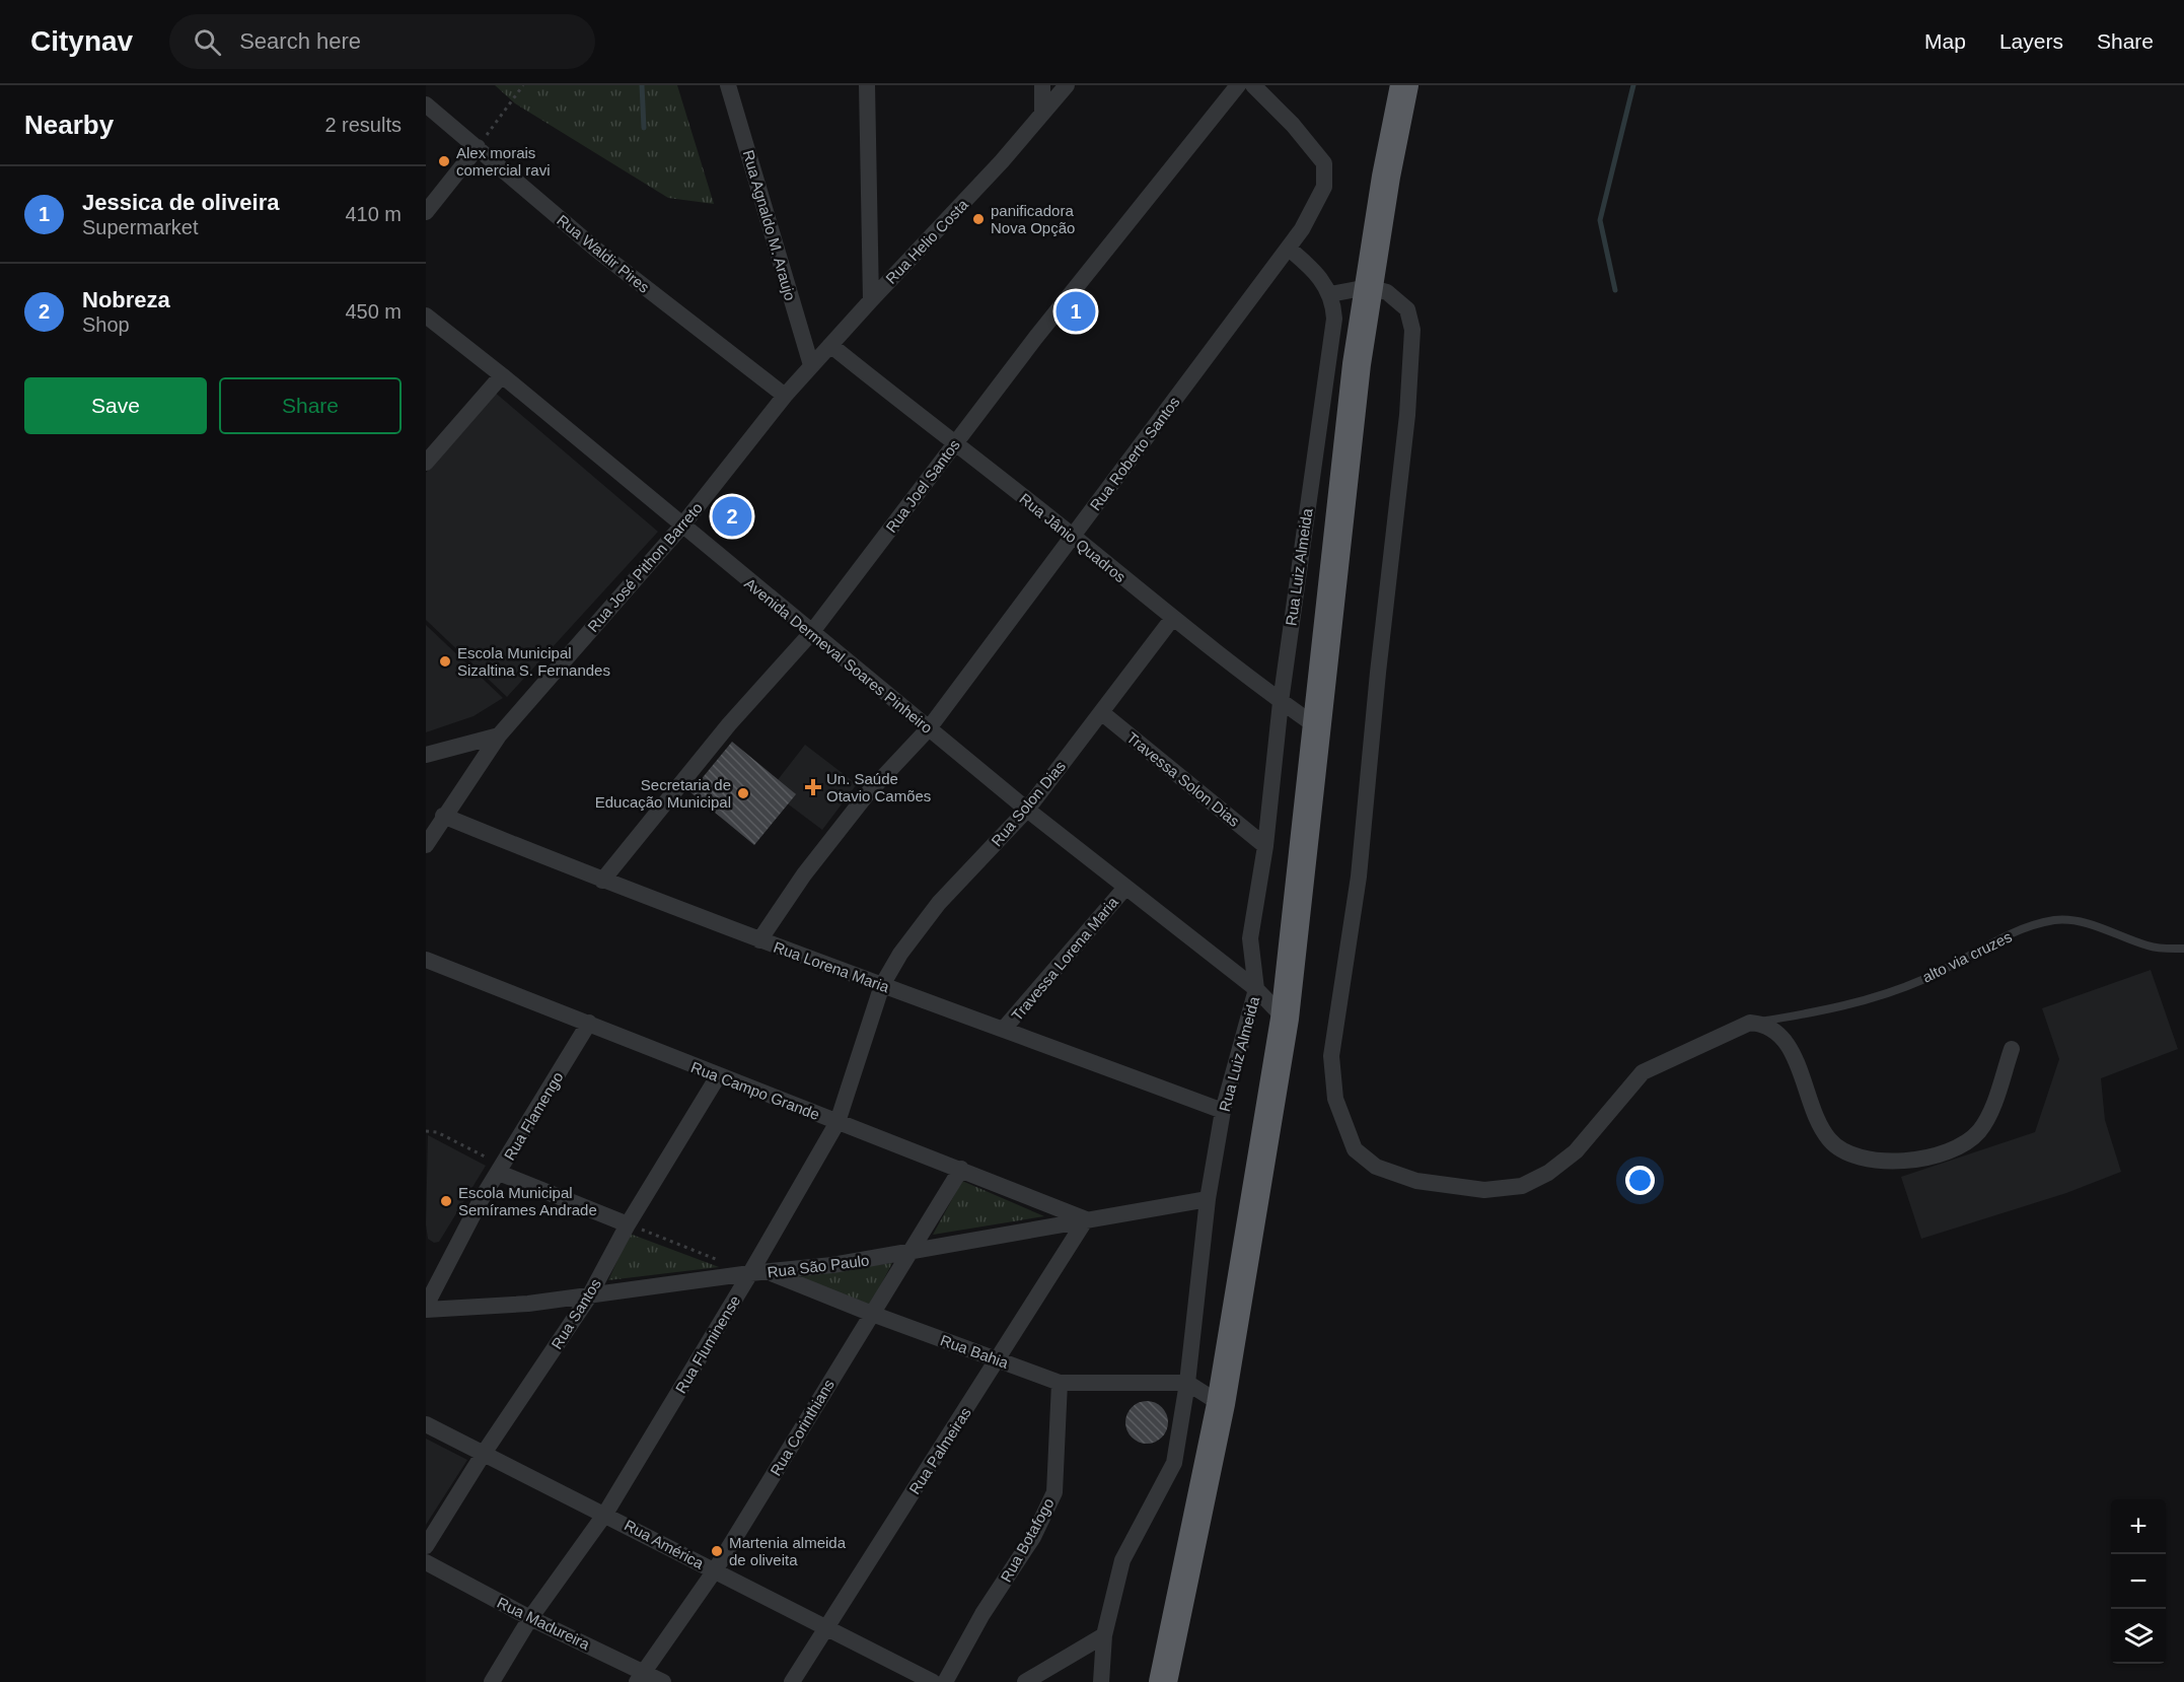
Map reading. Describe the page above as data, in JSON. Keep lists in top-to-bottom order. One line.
{"streets":{"street":["Rua Agnaldo M. Araujo","Rua Helio Costa","Rua Waldir Pires","Rua Roberto Santos","Rua Joel Santos","Rua Jânio Quadros","Rua José Pithon Barreto","Rua Luiz Almeida","Avenida Dermeval Soares Pinheiro","Travessa Solon Dias","Rua Solon Dias","Travessa Lorena Maria","Rua Lorena Maria","Rua Campo Grande","Rua Flamengo","Rua São Paulo","Rua Santos","Rua Fluminense","Rua Bahia","Rua Corinthians","Rua Palmeiras","Rua Botafogo","Rua América","Rua Madureira"],"lane":["alto via cruzes"]},"crossings":[["Rua Agnaldo M. Araujo","Rua Helio Costa"],["Rua Helio Costa","Rua Waldir Pires"],["Rua Helio Costa","Rua Jânio Quadros"],["Rua Helio Costa","Rua José Pithon Barreto"],["Rua Waldir Pires","Rua José Pithon Barreto"],["Rua Roberto Santos","Rua Jânio Quadros"],["Rua Roberto Santos","Avenida Dermeval Soares Pinheiro"],["Rua Roberto Santos","Rua Lorena Maria"],["Rua Joel Santos","Rua Jânio Quadros"],["Rua Joel Santos","Avenida Dermeval Soares Pinheiro"],["Rua Joel Santos","Rua Lorena Maria"],["Rua Jânio Quadros","Rua Luiz Almeida"],["Rua Jânio Quadros","Rua Solon Dias"],["Rua José Pithon Barreto","Avenida Dermeval Soares Pinheiro"],["Rua José Pithon Barreto","Rua Lorena Maria"],["Rua Luiz Almeida","Avenida Dermeval Soares Pinheiro"],["Rua Luiz Almeida","Travessa Solon Dias"],["Rua Luiz Almeida","Rua Lorena Maria"],["Rua Luiz Almeida","Rua São Paulo"],["Rua Luiz Almeida","Rua Bahia"],["Avenida Dermeval Soares Pinheiro","Rua Solon Dias"],["Avenida Dermeval Soares Pinheiro","Travessa Lorena Maria"],["Travessa Solon Dias","Rua Solon Dias"],["Rua Solon Dias","Rua Lorena Maria"],["Rua Solon Dias","Rua Fluminense"],["Travessa Lorena Maria","Rua Lorena Maria"],["Rua Lorena Maria","Rua Fluminense"],["Rua Campo Grande","Rua Flamengo"],["Rua Campo Grande","Rua São Paulo"],["Rua Campo Grande","Rua Santos"],["Rua Campo Grande","Rua Fluminense"],["Rua Campo Grande","Rua Corinthians"],["Rua Campo Grande","Rua Palmeiras"],["Rua São Paulo","Rua Santos"],["Rua São Paulo","Rua Fluminense"],["Rua São Paulo","Rua Bahia"],["Rua São Paulo","Rua Corinthians"],["Rua São Paulo","Rua Palmeiras"],["Rua Santos","Rua América"],["Rua Fluminense","Rua América"],["Rua Fluminense","Rua Madureira"],["Rua Bahia","Rua Corinthians"],["Rua Bahia","Rua Palmeiras"],["Rua Bahia","Rua Botafogo"],["Rua Corinthians","Rua América"],["Rua Corinthians","Rua Madureira"],["Rua Palmeiras","Rua América"]],"places":{"other":["Alex morais comercial ravi","panificadora Nova Opção","Escola Municipal Sizaltina S. Fernandes","Secretaria de Educação Municipal","Escola Municipal Semírames Andrade","Martenia almeida de oliveita"],"health":["Un. Saúde Otavio Camões"]},"page":{"header":"Citynav","search":"Search here","nav":["Map","Layers","Share"],"heading":["Nearby","2 results"],"list":[{"mark":"1","name":"Jessica de oliveira","note":"Supermarket","value":"410 m"},{"mark":"2","name":"Nobreza","note":"Shop","value":"450 m"}],"pins":["1","2"],"buttons":["Save","Share"],"map_buttons":["+","−"]}}
